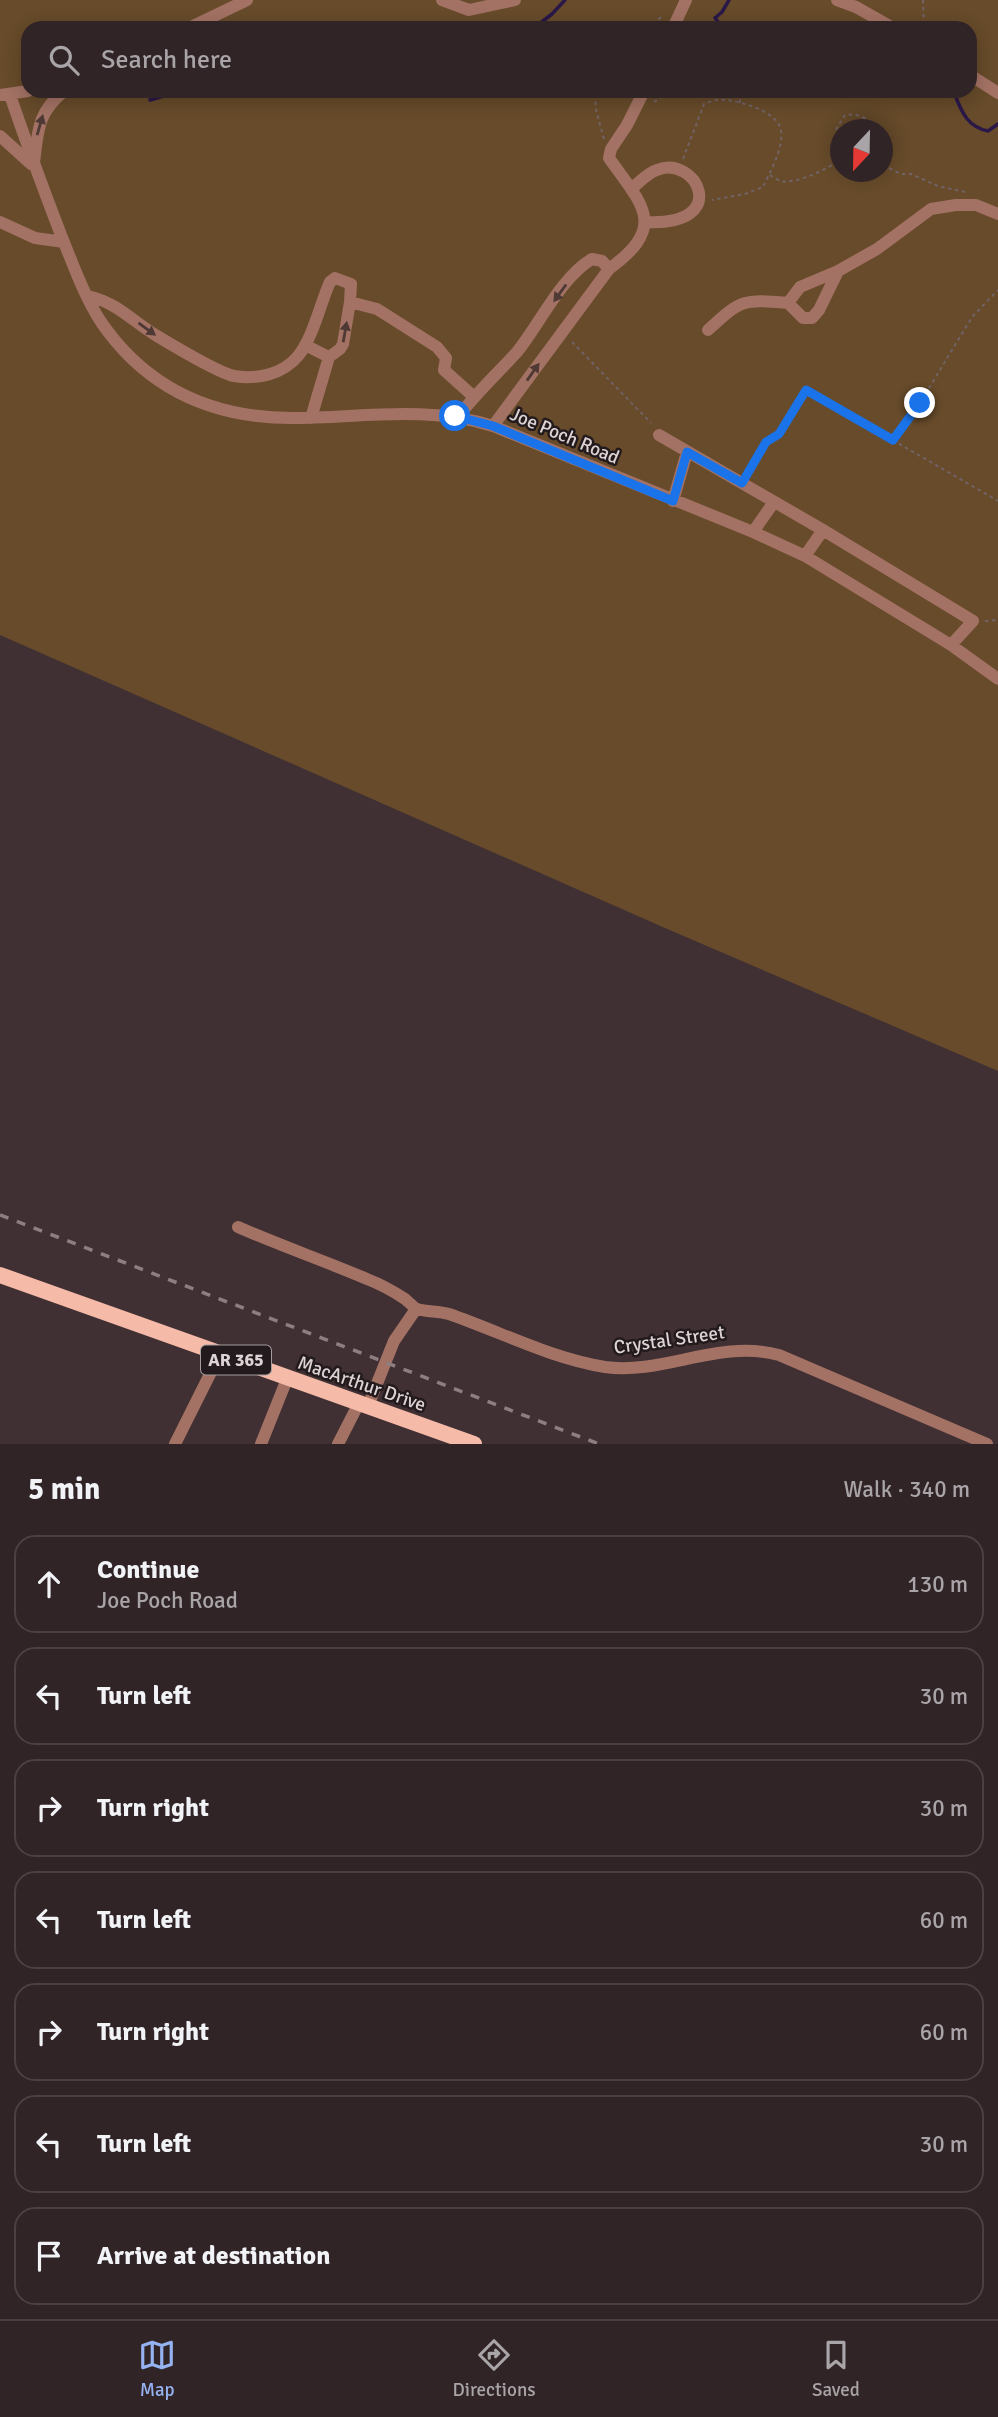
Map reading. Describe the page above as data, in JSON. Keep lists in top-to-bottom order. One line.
{"streets":{"main road":["AR 365","MacArthur Drive"],"street":["Joe Poch Road","Crystal Street"]},"north":"bottom","page":{"search":"Search here","heading":["5 min","Walk · 340 m"],"list":[["Continue","Joe Poch Road","130 m"],["Turn left","30 m"],["Turn right","30 m"],["Turn left","60 m"],["Turn right","60 m"],["Turn left","30 m"],"Arrive at destination"],"nav":["Map","Directions","Saved"]}}
